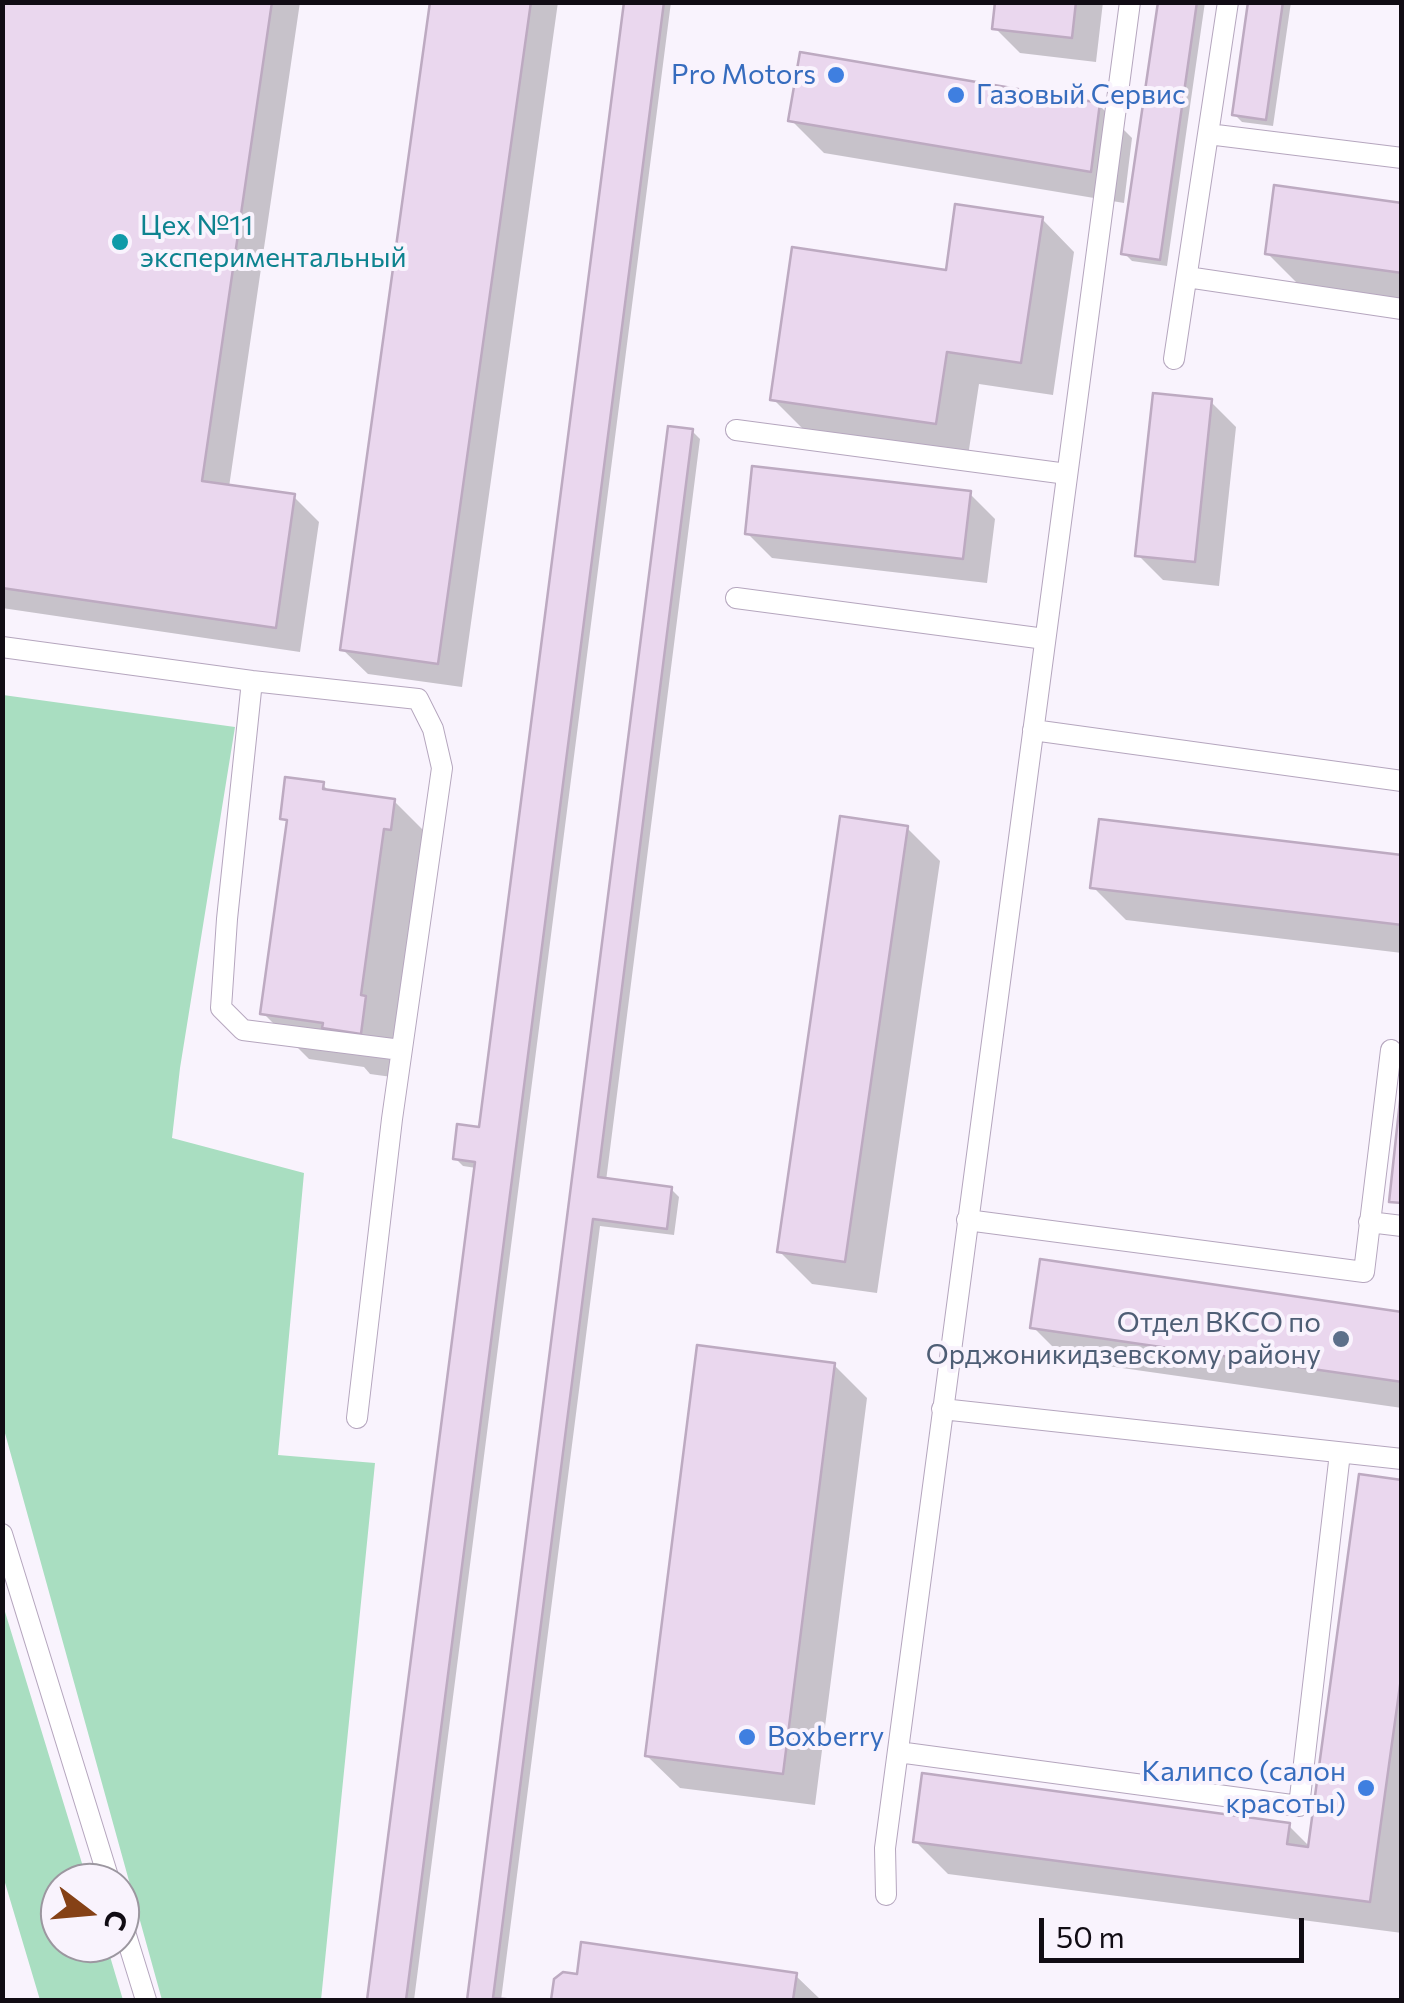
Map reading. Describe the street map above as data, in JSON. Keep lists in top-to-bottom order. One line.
{"places":["Pro Motors","Газовый Сервис","Цех №11 экспериментальный","Отдел ВКСО по Орджоникидзевскому району","Boxberry","Калипсо (салон красоты)"],"scale_bar":"50 m","north":"right"}
